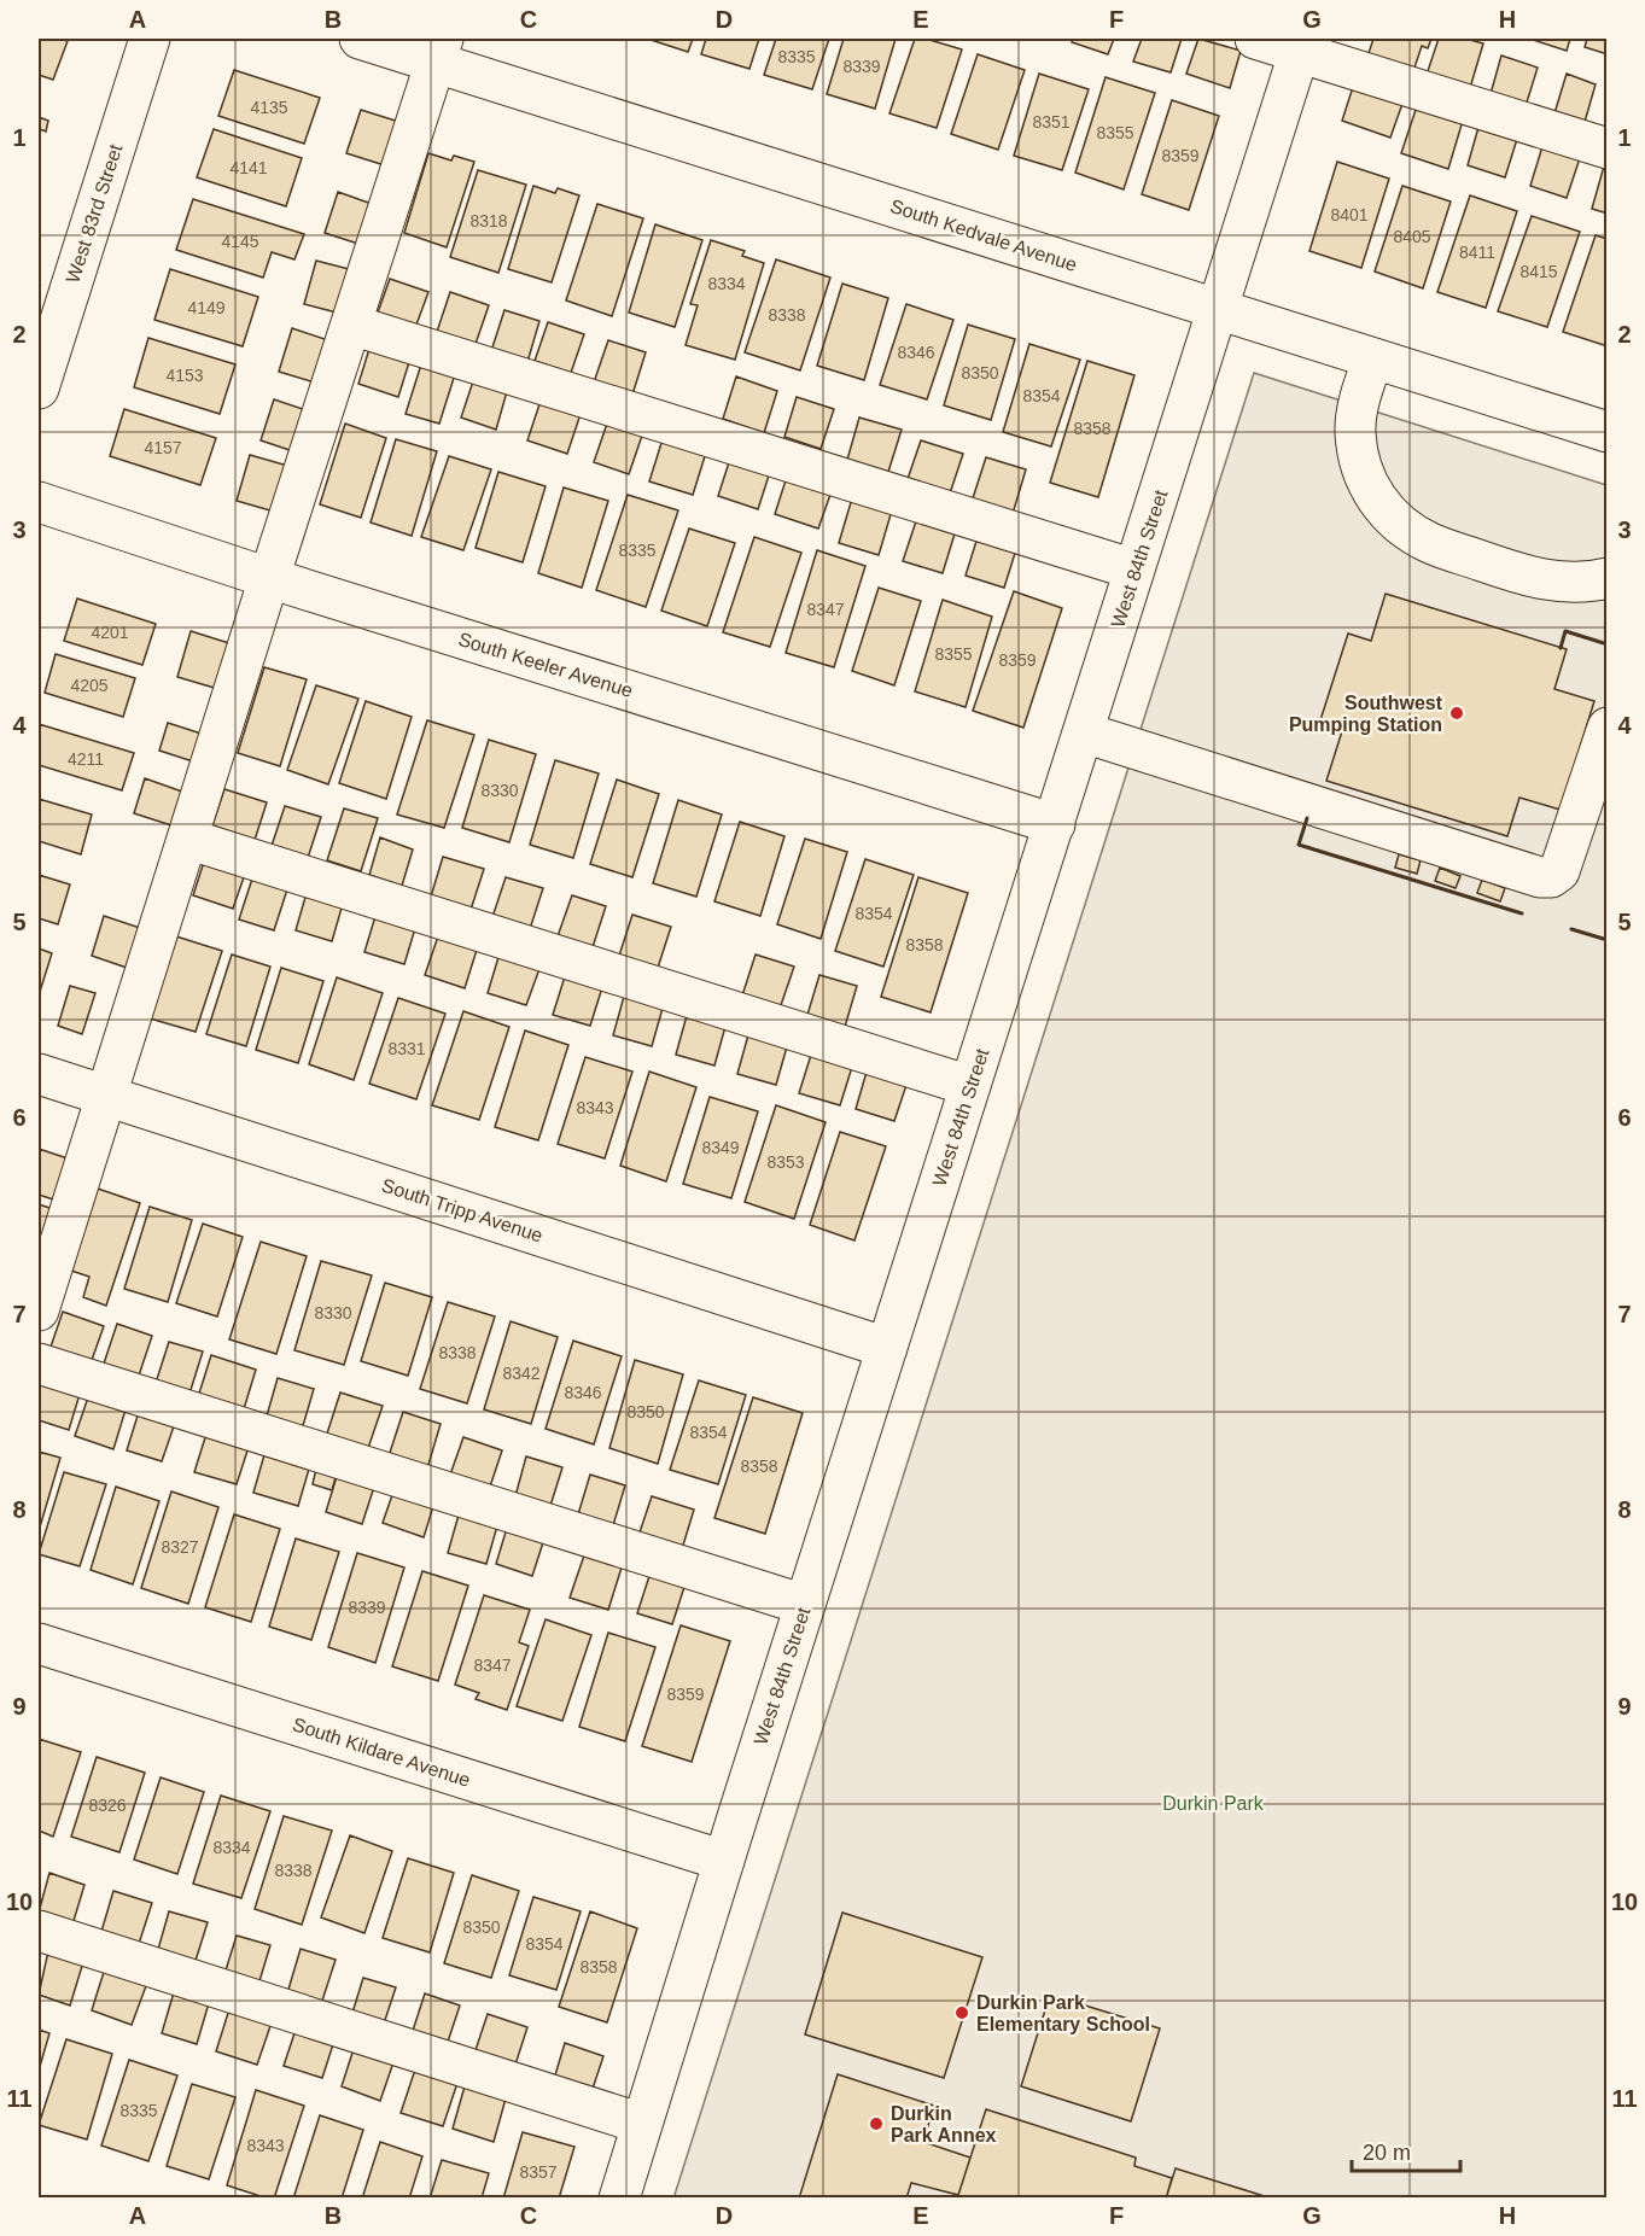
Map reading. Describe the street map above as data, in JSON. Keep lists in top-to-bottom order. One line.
{"streets":{"street":["West 83rd Street","South Kedvale Avenue","West 84th Street","South Keeler Avenue","South Tripp Avenue","South Kildare Avenue"]},"crossings":[["South Kedvale Avenue","West 84th Street"],["West 84th Street","South Keeler Avenue"],["West 84th Street","South Tripp Avenue"],["West 84th Street","South Kildare Avenue"]],"parks":["Durkin Park"],"places":["Southwest Pumping Station","Durkin Park Elementary School","Durkin Park Annex"],"house_numbers":["8335","8339","4135","8351","8355","8359","4141","8401","8318","8405","4145","8411","8415","8334","4149","8338","8346","8350","4153","8354","8358","4157","8335","8347","4201","8355","8359","4205","4211","8330","8354","8358","8331","8343","8349","8353","8330","8338","8342","8346","8350","8354","8358","8327","8339","8347","8359","8326","8334","8338","8350","8354","8358","8335","8343","8357"],"scale_bar":"20 m","grid":{"columns":["A","B","C","D","E","F","G","H"],"rows":["1","2","3","4","5","6","7","8","9","10","11"]}}
